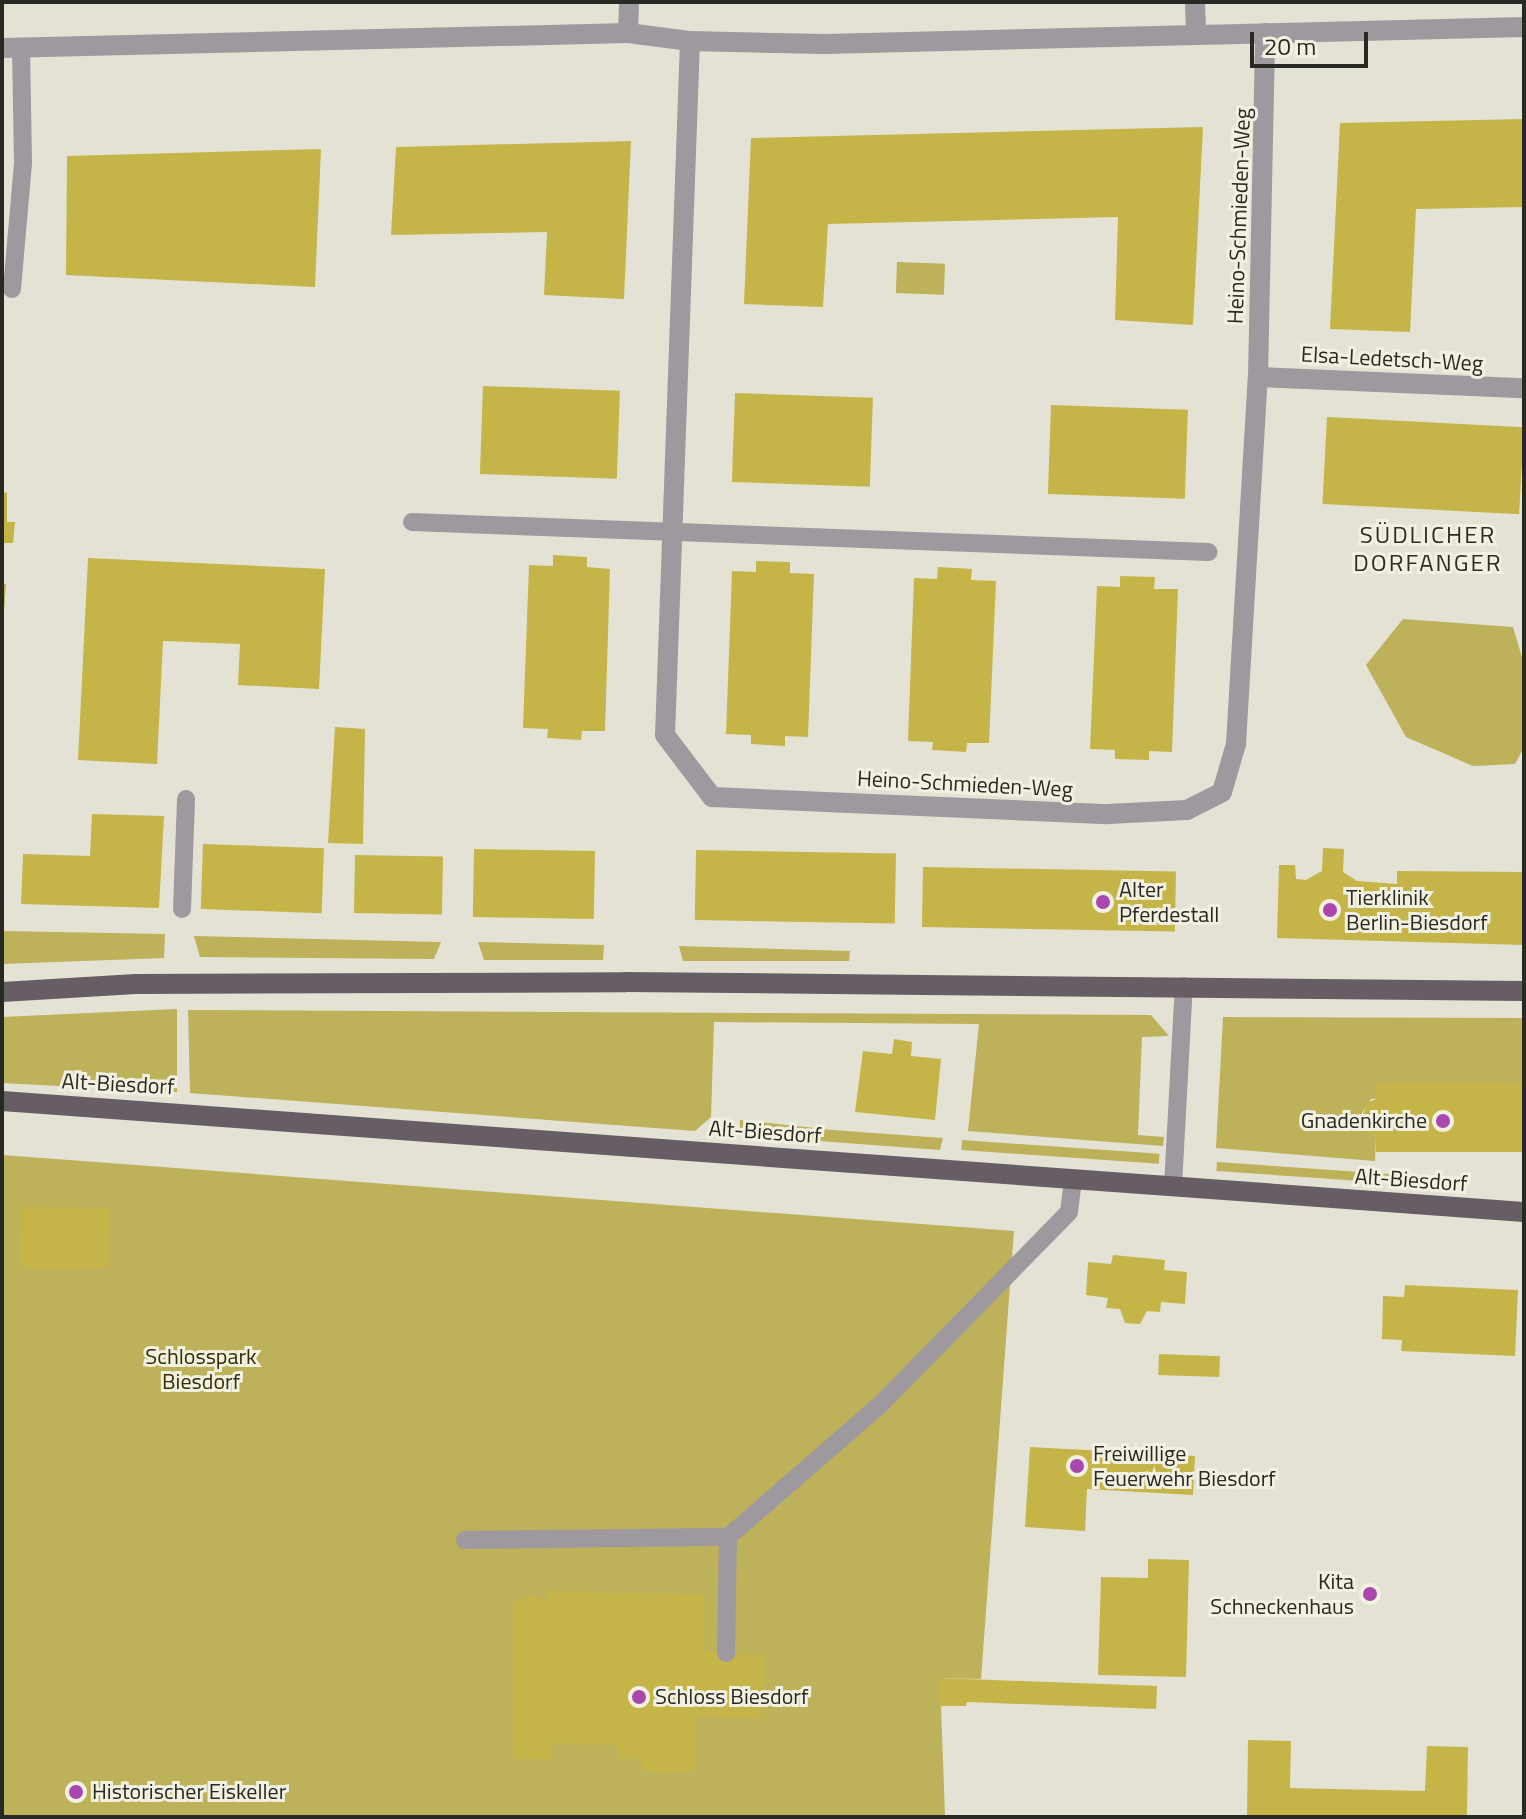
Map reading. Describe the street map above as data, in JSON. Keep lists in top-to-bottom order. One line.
{"streets":{"main road":["Alt-Biesdorf"],"street":["Heino-Schmieden-Weg","Elsa-Ledetsch-Weg"]},"crossings":[["Heino-Schmieden-Weg","Elsa-Ledetsch-Weg"]],"districts":["SÜDLICHER DORFANGER"],"parks":["Schlosspark Biesdorf"],"places":["Alter Pferdestall","Tierklinik Berlin-Biesdorf","Gnadenkirche","Freiwillige Feuerwehr Biesdorf","Kita Schneckenhaus","Schloss Biesdorf","Historischer Eiskeller"],"scale_bar":"20 m"}
